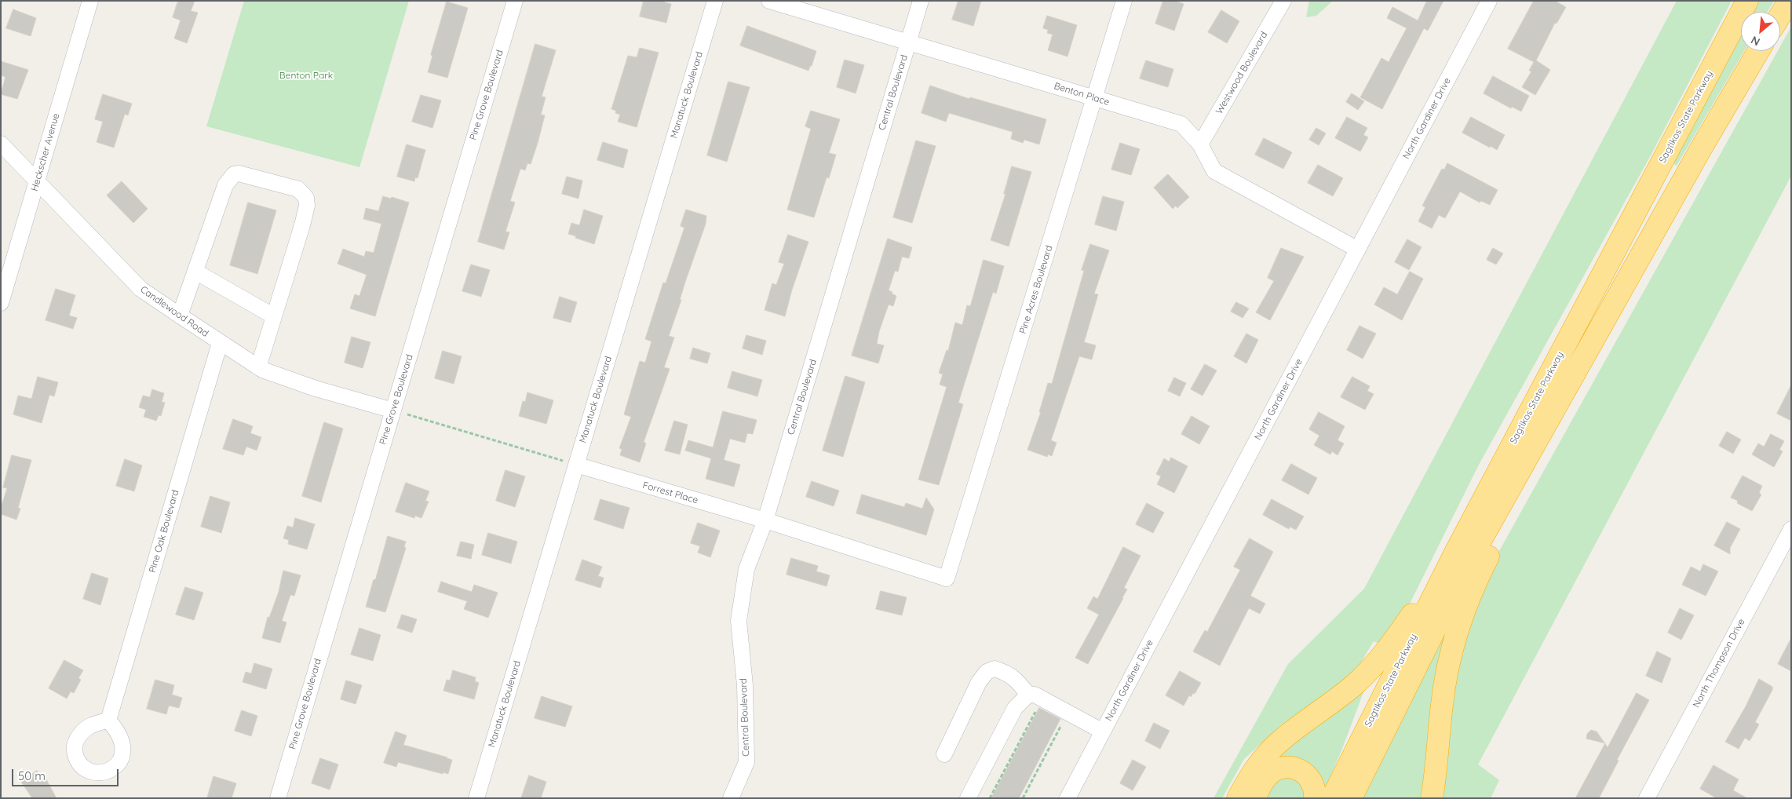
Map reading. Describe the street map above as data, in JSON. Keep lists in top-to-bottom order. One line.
{"streets":{"highway":["Sagtikos State Parkway"],"street":["Westwood Boulevard","Central Boulevard","Benton Place","Pine Grove Boulevard","Manatuck Boulevard","North Gardiner Drive","Heckscher Avenue","Pine Acres Boulevard","Candlewood Road","Forrest Place","Pine Oak Boulevard","North Thompson Drive"]},"crossings":[["Westwood Boulevard","Benton Place"],["Central Boulevard","Benton Place"],["Central Boulevard","Forrest Place"],["Benton Place","North Gardiner Drive"],["Benton Place","Pine Acres Boulevard"],["Pine Grove Boulevard","Candlewood Road"],["Manatuck Boulevard","Forrest Place"],["Heckscher Avenue","Candlewood Road"],["Pine Acres Boulevard","Forrest Place"],["Candlewood Road","Pine Oak Boulevard"]],"parks":["Benton Park"],"scale_bar":"50 m","north":"bottom left"}
